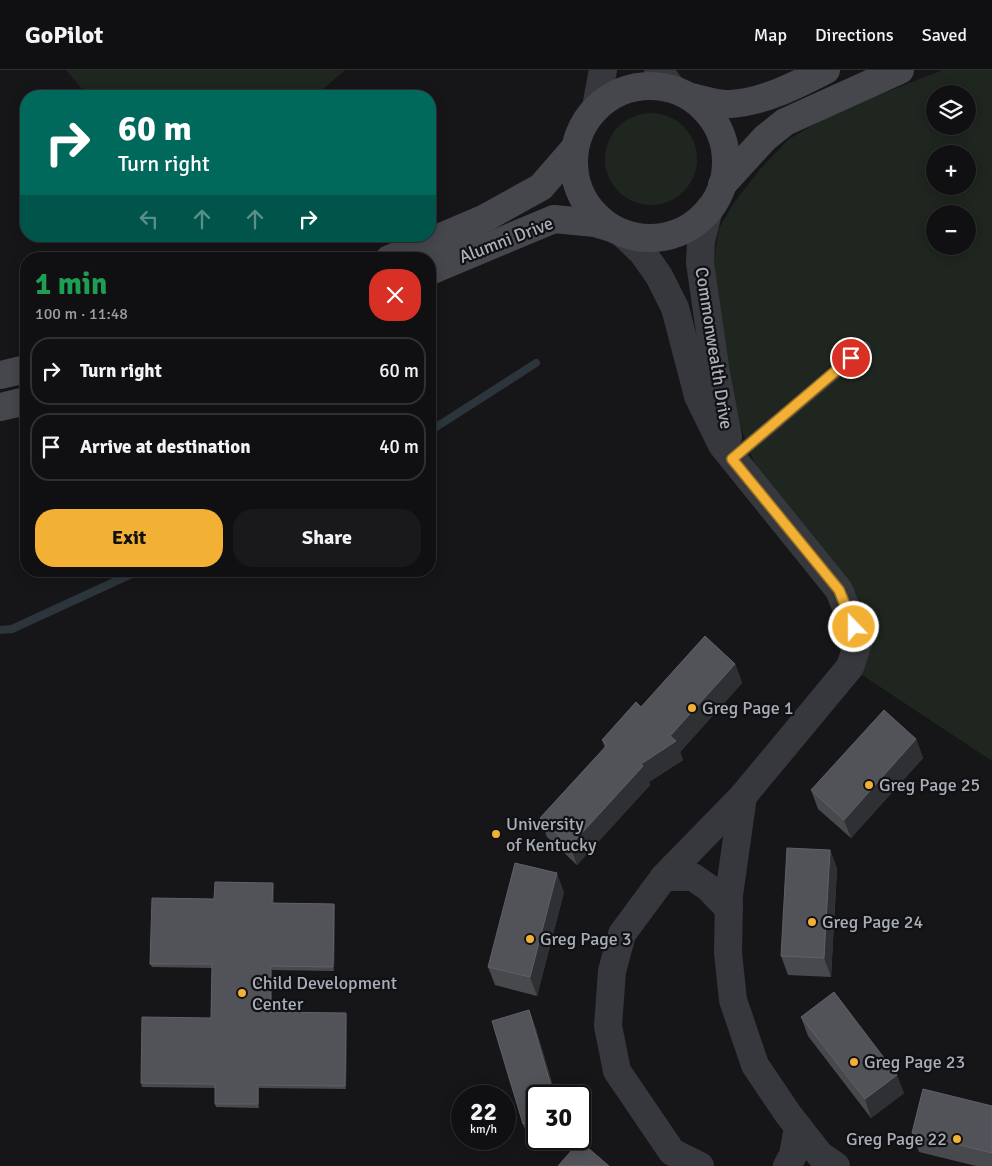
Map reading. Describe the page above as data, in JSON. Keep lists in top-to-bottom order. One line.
{"streets":{"main road":["Alumni Drive"],"street":["Commonwealth Drive"]},"crossings":[["Alumni Drive","Commonwealth Drive"]],"places":["Greg Page 1","Greg Page 25","University of Kentucky","Greg Page 24","Greg Page 3","Child Development Center","Greg Page 23","Greg Page 22"],"page":{"header":"GoPilot","nav":["Map","Directions","Saved"],"map_buttons":["+","−"],"turn":["60 m","Turn right"],"heading":["1 min","100 m · 11:48"],"list":[{"name":"Turn right","value":"60 m"},{"name":"Arrive at destination","value":"40 m"}],"buttons":["Exit","Share"],"speed":"22 km/h","limit":"30"}}
